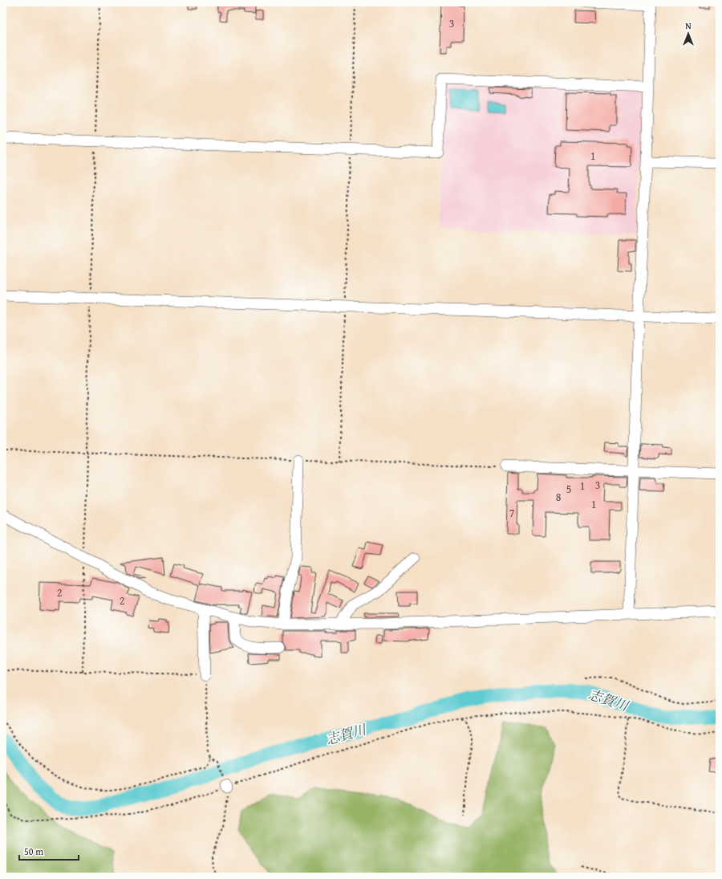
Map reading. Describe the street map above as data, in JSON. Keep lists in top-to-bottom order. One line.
{"water":["志賀川"],"house_numbers":["3","1","3","1","5","8","1","7","2","2"],"scale_bar":"50 m","north":"top"}
